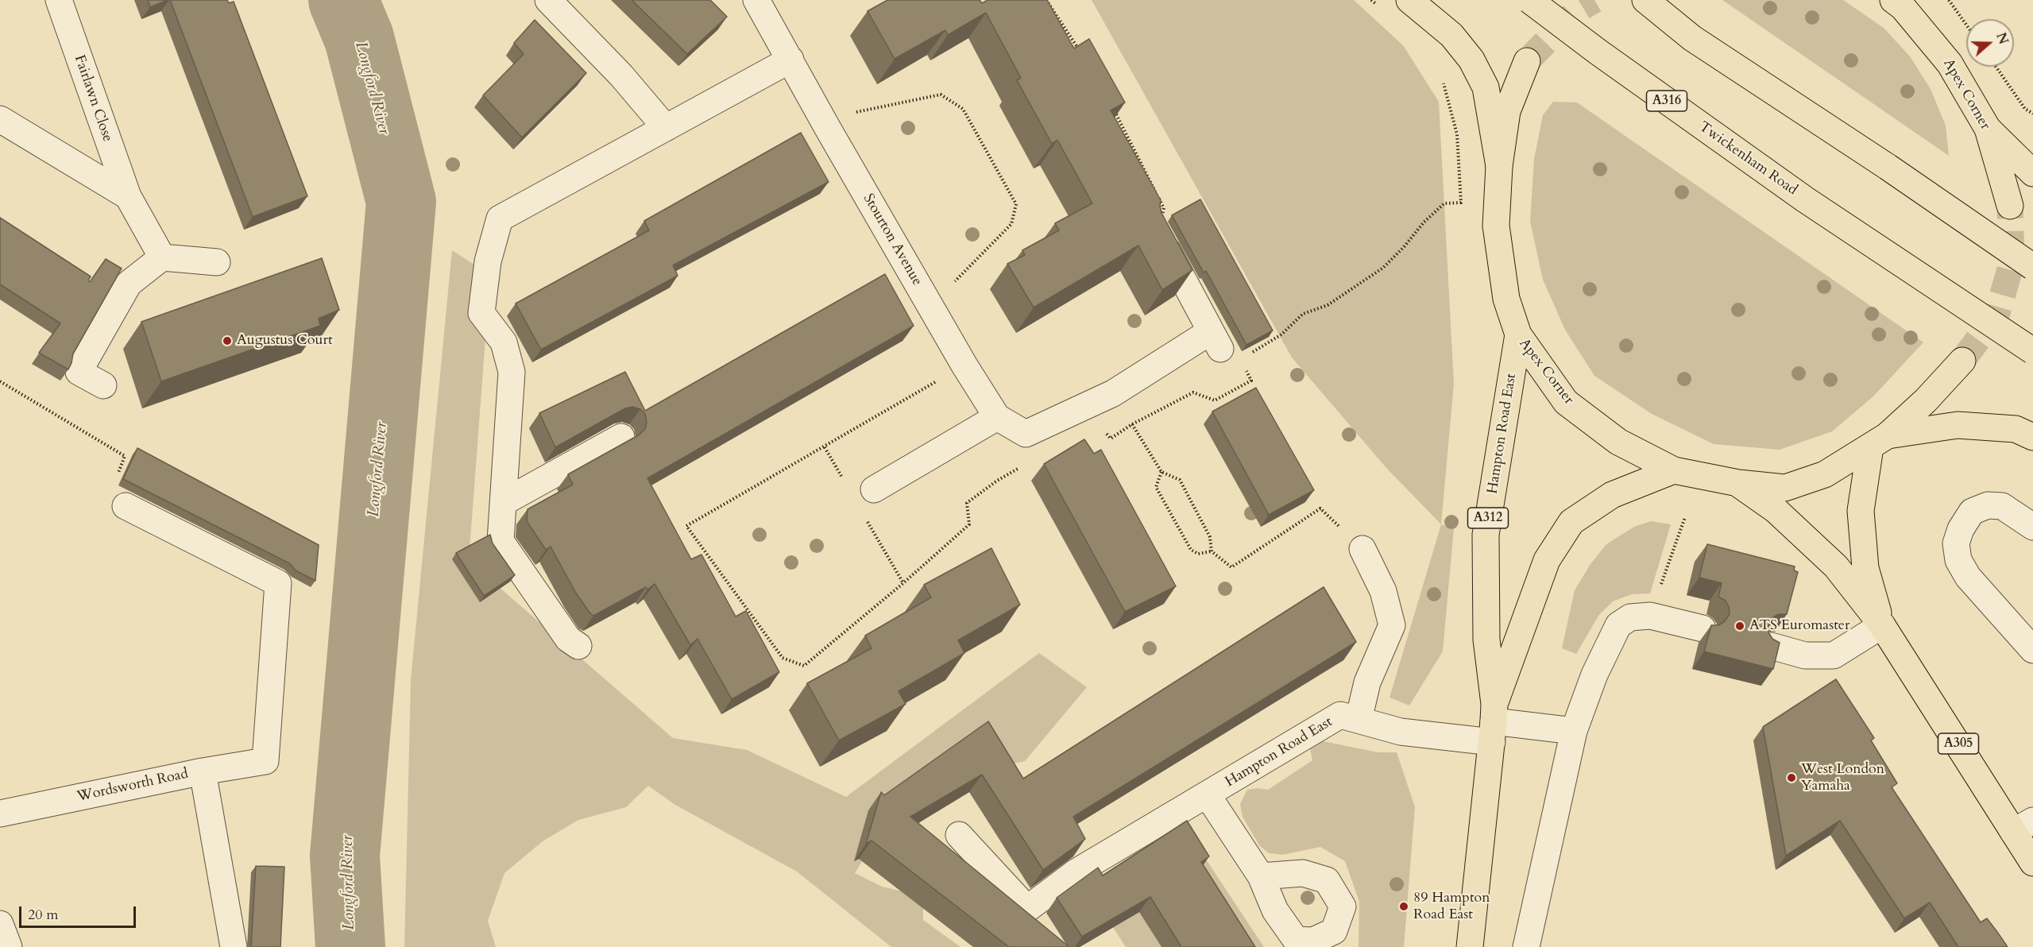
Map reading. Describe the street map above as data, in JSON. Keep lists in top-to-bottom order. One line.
{"streets":{"main road":["Apex Corner","A316","Twickenham Road","Hampton Road East","A312","A305"],"street":["Fairlawn Close","Stourton Avenue","Wordsworth Road"]},"crossings":[["Apex Corner","Hampton Road East"],["Apex Corner","A305"]],"water":["Longford River"],"places":["Augustus Court","ATS Euromaster","West London Yamaha","89 Hampton Road East"],"scale_bar":"20 m","north":"right"}
